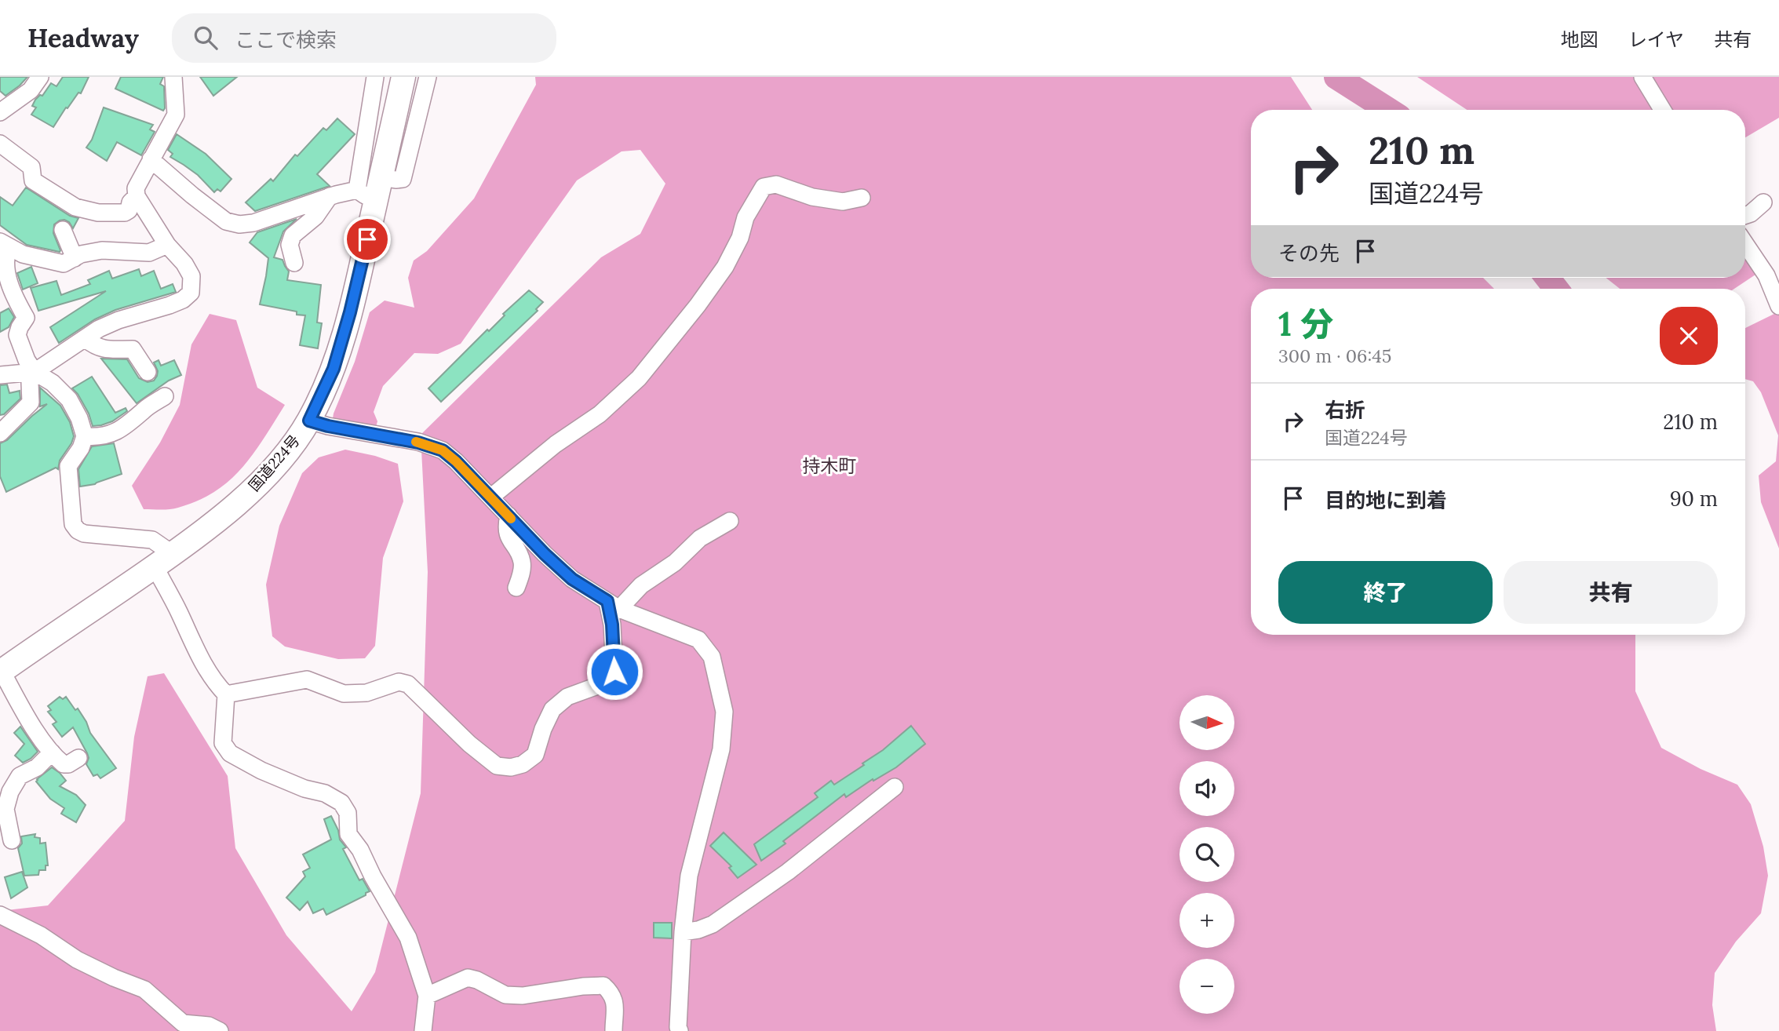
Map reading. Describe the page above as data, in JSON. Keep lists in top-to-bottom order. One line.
{"streets":{"highway":["国道224号"]},"districts":["持木町"],"north":"right","page":{"header":"Headway","search":"ここで検索","nav":["地図","レイヤ","共有"],"turn":["210 m","国道224号"],"then":"その先","heading":["1 分","300 m · 06:45"],"list":[{"name":"右折","note":"国道224号","value":"210 m"},{"name":"目的地に到着","value":"90 m"}],"buttons":["終了","共有"],"map_buttons":["+","−"]}}
